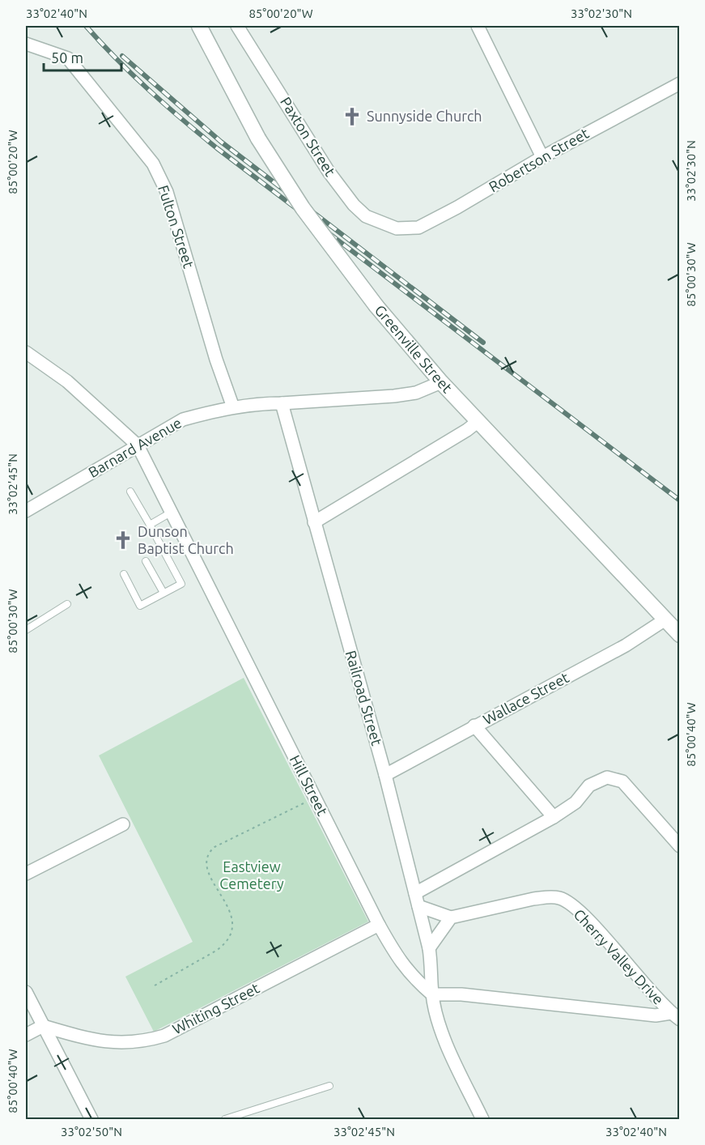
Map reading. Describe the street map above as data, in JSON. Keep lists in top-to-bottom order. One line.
{"streets":{"street":["Paxton Street","Robertson Street","Fulton Street","Greenville Street","Barnard Avenue","Railroad Street","Wallace Street","Hill Street","Cherry Valley Drive","Whiting Street"]},"crossings":[["Paxton Street","Robertson Street"],["Fulton Street","Barnard Avenue"],["Greenville Street","Barnard Avenue"],["Greenville Street","Wallace Street"],["Barnard Avenue","Railroad Street"],["Barnard Avenue","Hill Street"],["Railroad Street","Wallace Street"],["Railroad Street","Hill Street"],["Hill Street","Whiting Street"]],"parks":["Eastview Cemetery"],"places":{"church":["Sunnyside Church","Dunson Baptist Church"]},"scale_bar":"50 m","coordinates":["33°02'40\"N","85°00'20\"W","33°02'30\"N","85°00'30\"W","33°02'45\"N","85°00'40\"W","33°02'50\"N"]}
